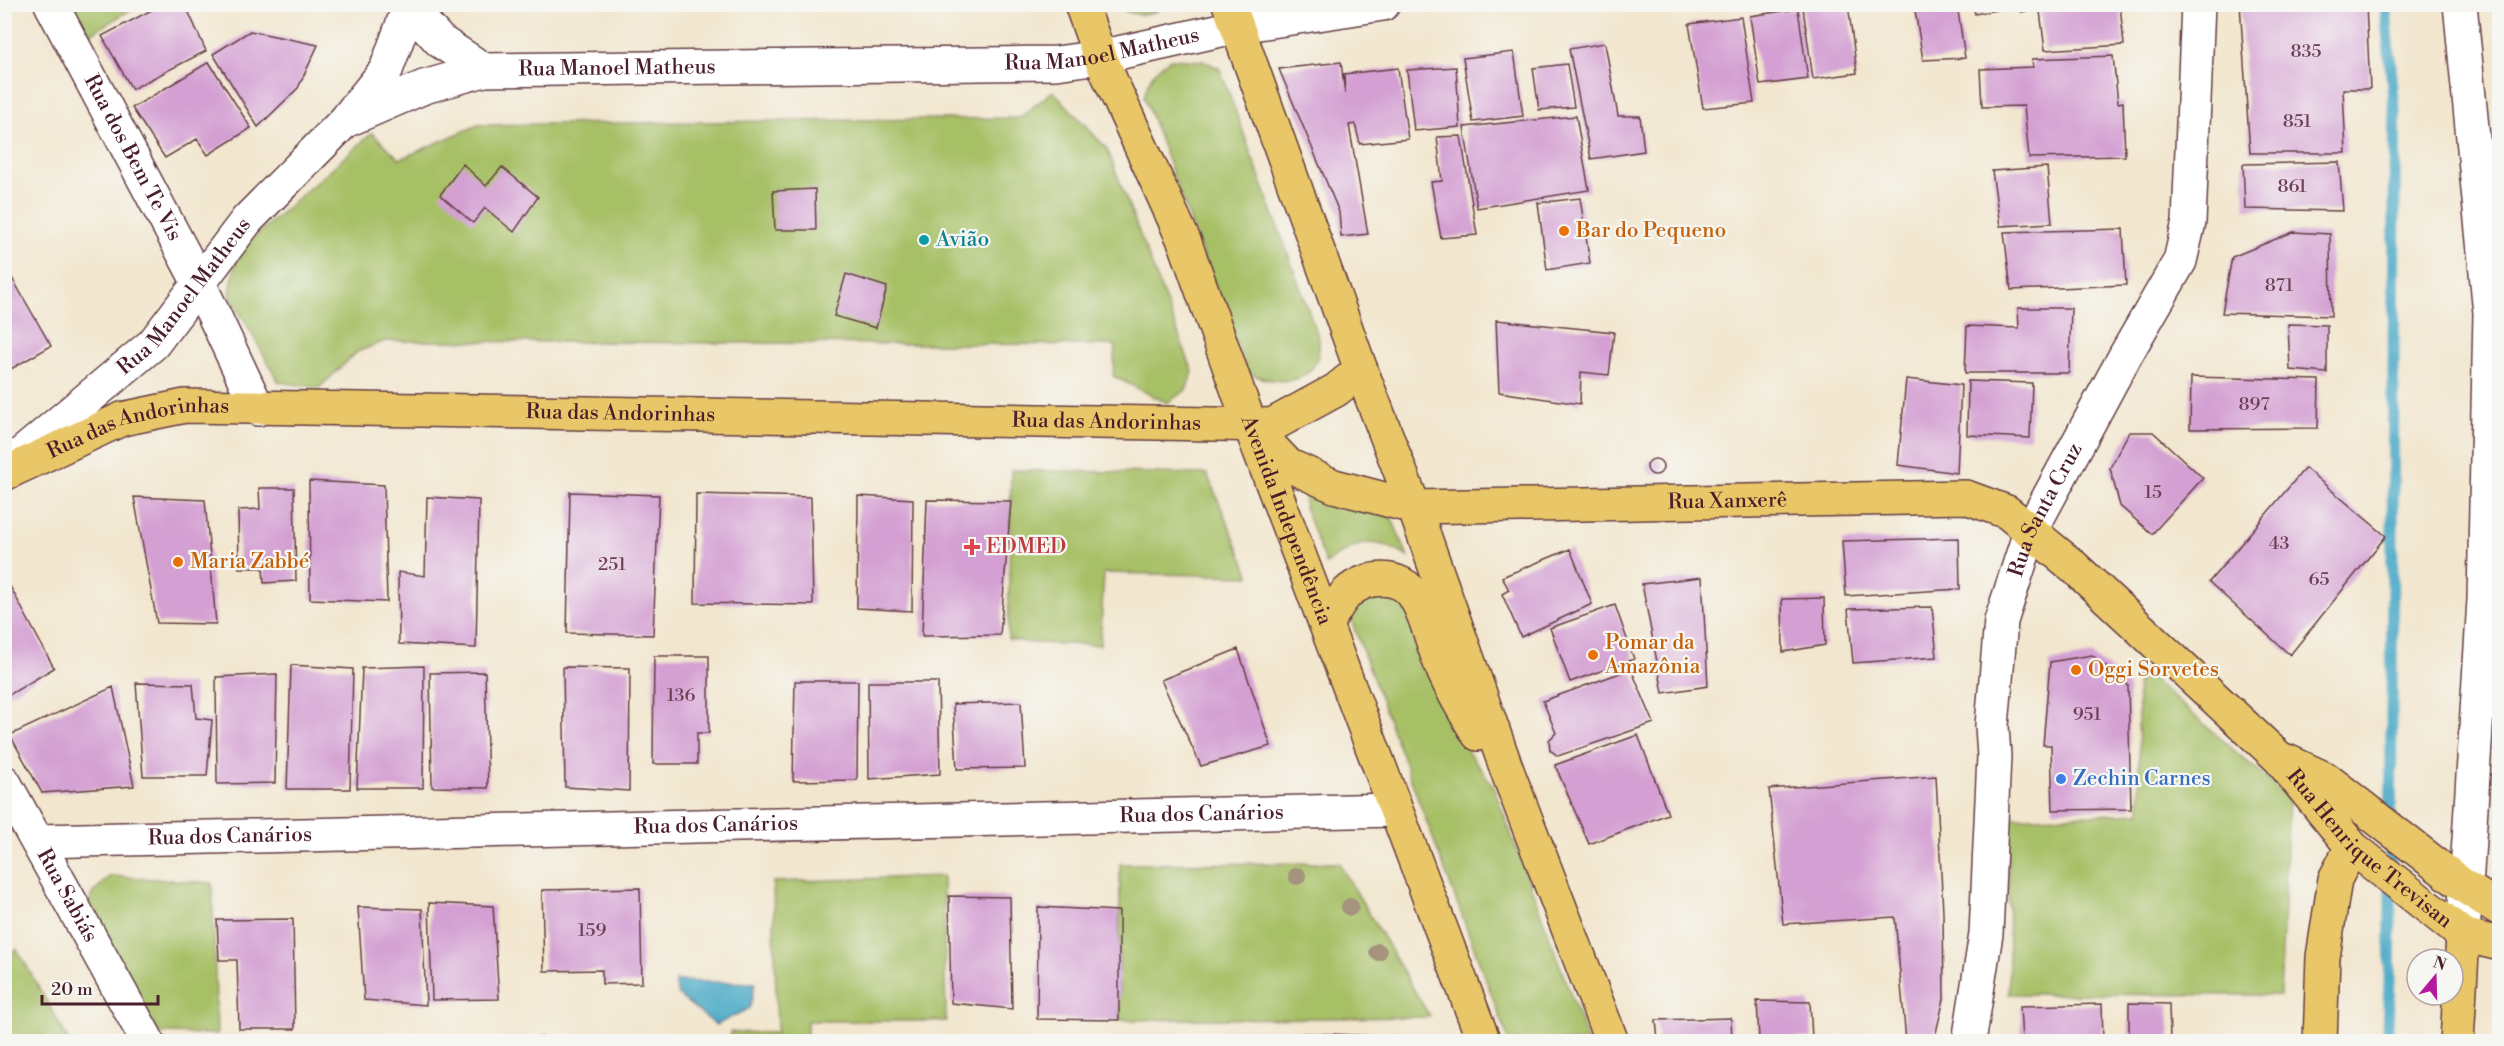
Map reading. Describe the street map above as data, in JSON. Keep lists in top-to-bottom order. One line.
{"streets":{"main road":["Rua das Andorinhas","Rua Xanxerê","Avenida Independência","Rua Henrique Trevisan"],"street":["Rua Manoel Matheus","Rua dos Bem Te Vis","Rua Santa Cruz","Rua dos Canários","Rua Sabiás"]},"crossings":[["Rua Manoel Matheus","Rua dos Bem Te Vis"],["Rua Manoel Matheus","Avenida Independência"],["Rua dos Bem Te Vis","Rua das Andorinhas"],["Rua das Andorinhas","Rua Xanxerê"],["Rua das Andorinhas","Avenida Independência"],["Rua Xanxerê","Rua Santa Cruz"],["Rua Xanxerê","Avenida Independência"],["Rua Xanxerê","Rua Henrique Trevisan"],["Rua Santa Cruz","Rua Henrique Trevisan"],["Avenida Independência","Rua dos Canários"],["Rua dos Canários","Rua Sabiás"]],"places":{"other":["Bar do Pequeno","Avião","Maria Zabbé","Pomar da Amazônia","Oggi Sorvetes","Zechin Carnes"],"health":["EDMED"]},"house_numbers":["835","851","861","871","897","15","43","251","65","136","951","159"],"scale_bar":"20 m","north":"top"}
